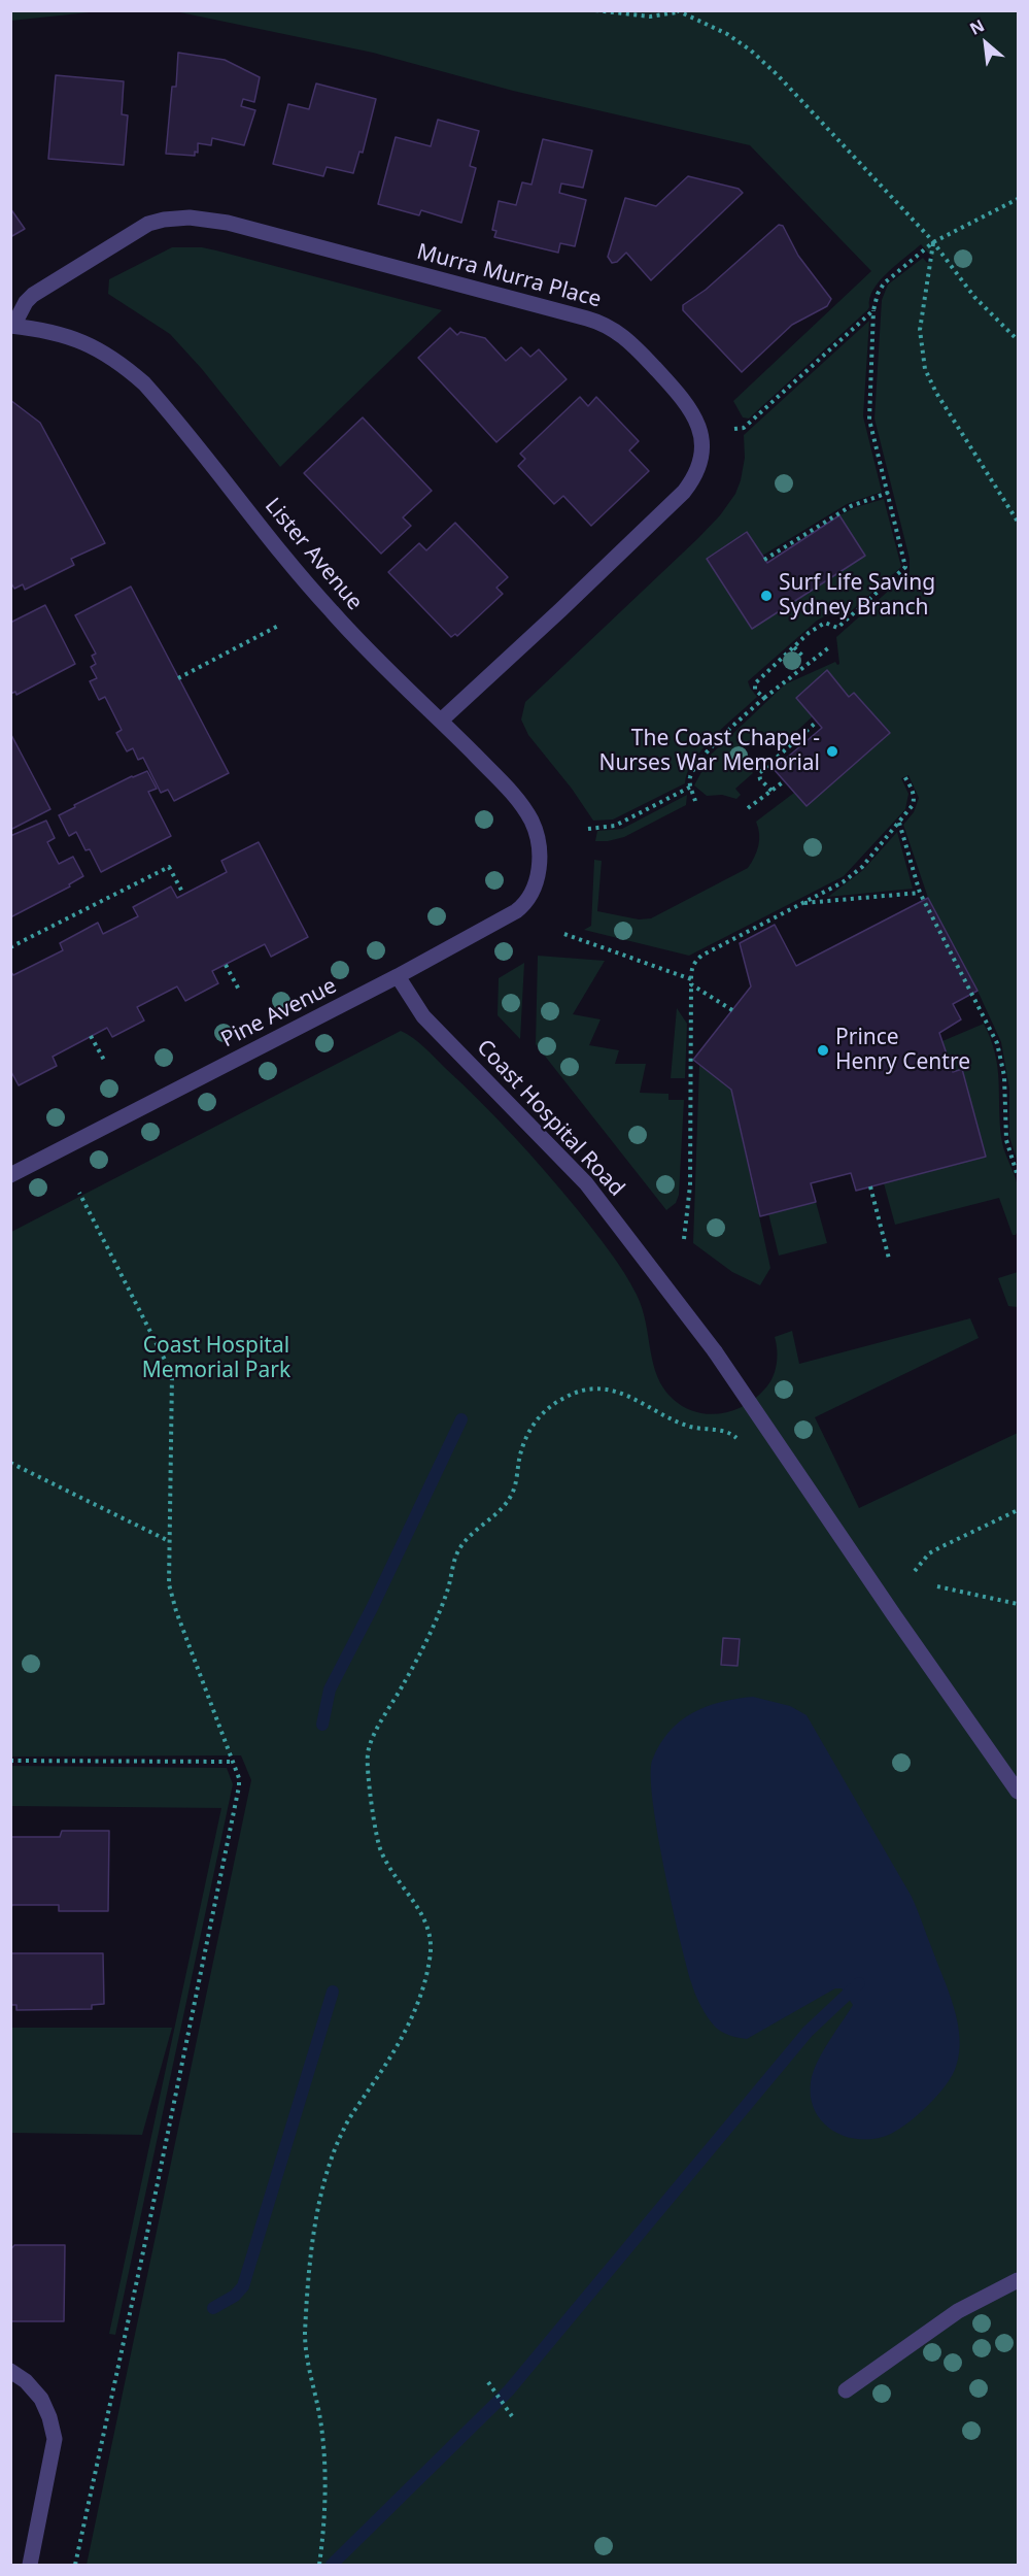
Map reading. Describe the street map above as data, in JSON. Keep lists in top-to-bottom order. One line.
{"streets":{"street":["Murra Murra Place","Lister Avenue","Pine Avenue","Coast Hospital Road"]},"crossings":[["Murra Murra Place","Lister Avenue"],["Lister Avenue","Pine Avenue"],["Pine Avenue","Coast Hospital Road"]],"parks":["Coast Hospital Memorial Park"],"places":["Surf Life Saving Sydney Branch","The Coast Chapel - Nurses War Memorial","Prince Henry Centre"],"north":"top left"}
